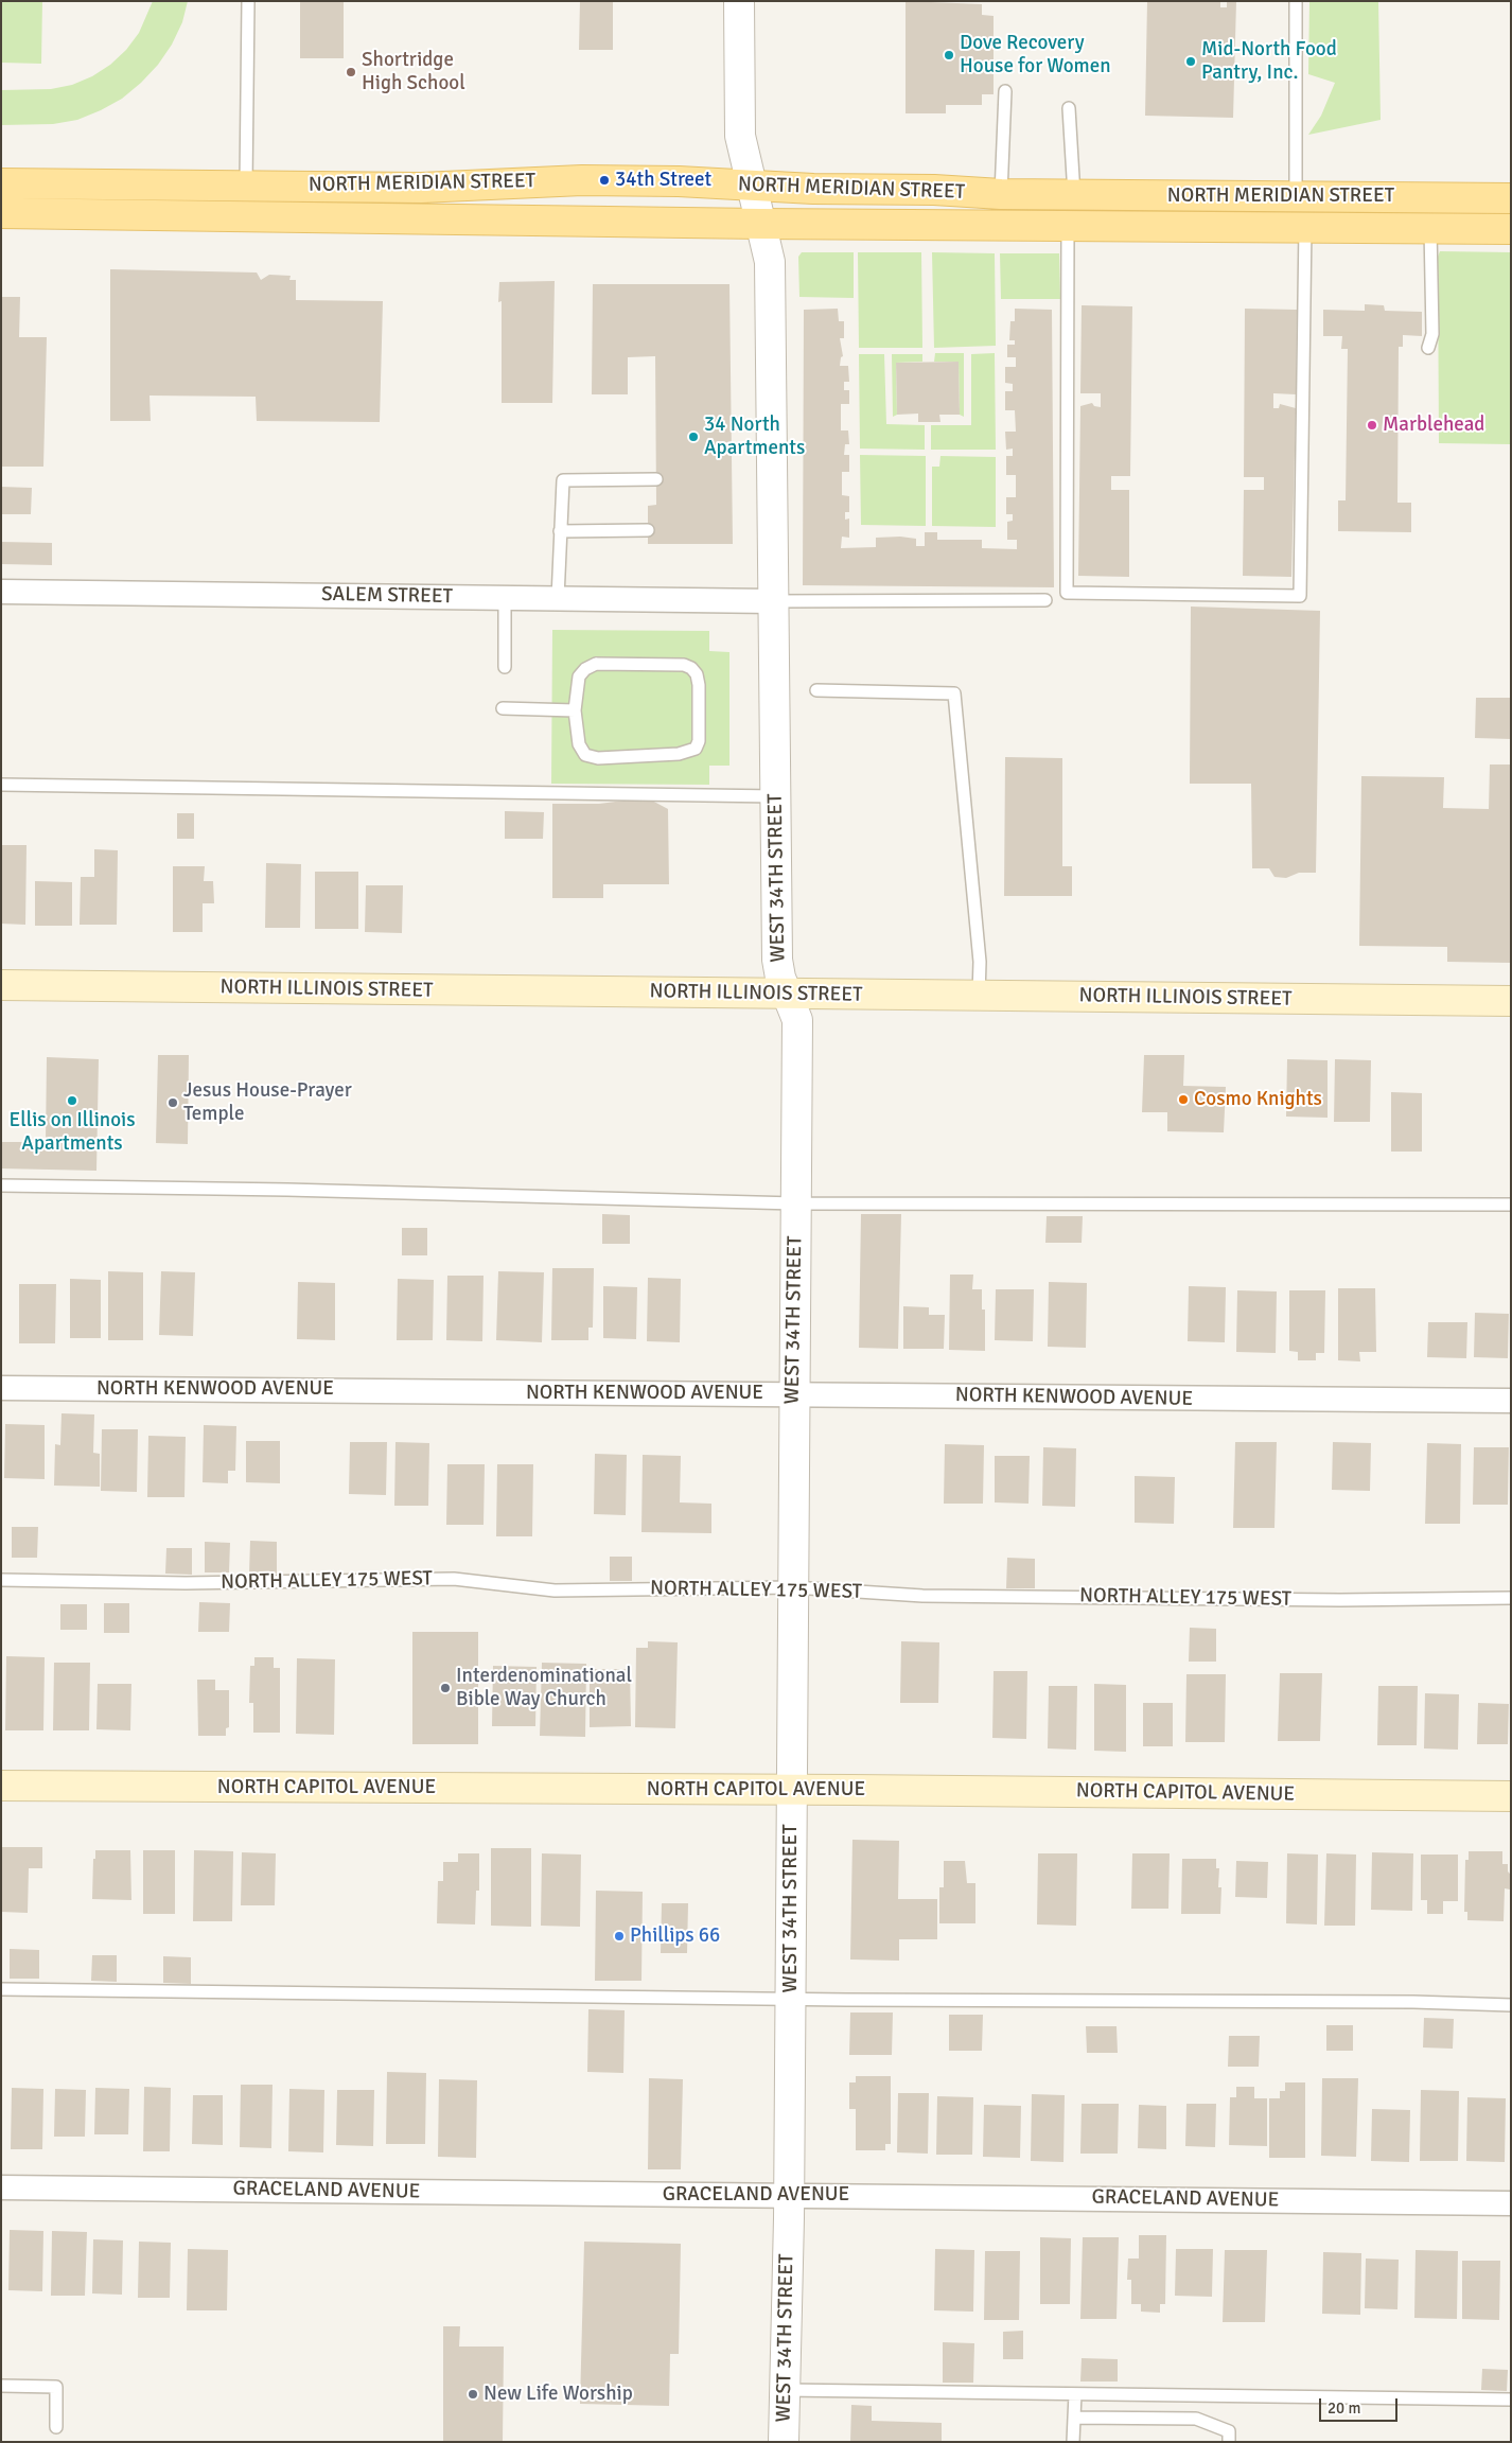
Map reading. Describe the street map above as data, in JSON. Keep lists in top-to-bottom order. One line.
{"streets":{"main road":["NORTH MERIDIAN STREET","NORTH ILLINOIS STREET","NORTH CAPITOL AVENUE"],"street":["SALEM STREET","WEST 34TH STREET","NORTH KENWOOD AVENUE","GRACELAND AVENUE"],"lane":["NORTH ALLEY 175 WEST"]},"crossings":[["NORTH MERIDIAN STREET","WEST 34TH STREET"],["SALEM STREET","WEST 34TH STREET"],["WEST 34TH STREET","NORTH ILLINOIS STREET"],["WEST 34TH STREET","NORTH KENWOOD AVENUE"],["WEST 34TH STREET","NORTH ALLEY 175 WEST"],["WEST 34TH STREET","NORTH CAPITOL AVENUE"],["WEST 34TH STREET","GRACELAND AVENUE"]],"places":["Dove Recovery House for Women","Mid-North Food Pantry, Inc.","Shortridge High School","34th Street","Marblehead","34 North Apartments","Cosmo Knights","Ellis on Illinois Apartments","Jesus House-Prayer Temple","Interdenominational Bible Way Church","Phillips 66","New Life Worship"],"scale_bar":"20 m"}
